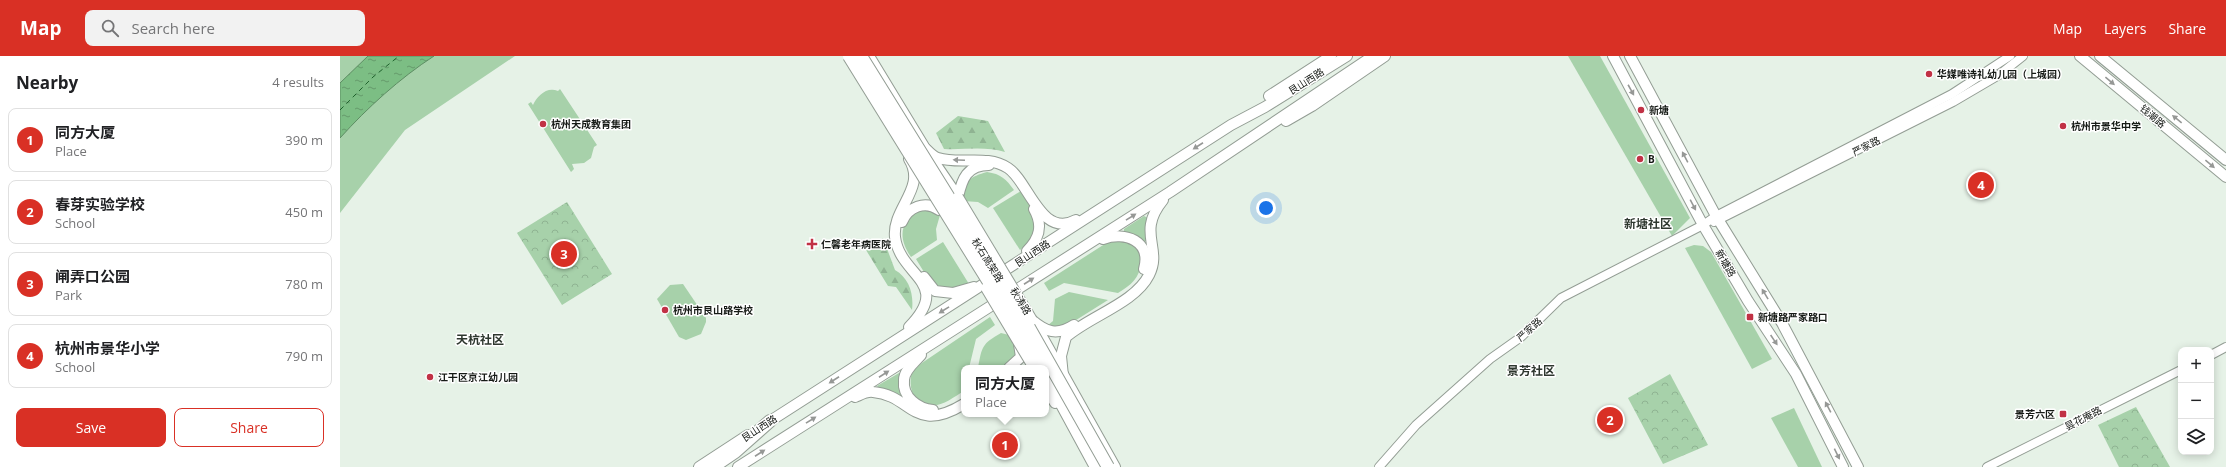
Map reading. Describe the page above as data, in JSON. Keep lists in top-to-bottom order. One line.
{"streets":{"highway":["秋石高架路"],"main road":["艮山西路","钱潮路","新塘路","秋涛路"],"street":["严家路","昙花庵路"]},"crossings":[["严家路","新塘路"]],"districts":["新塘社区","天杭社区","景芳社区"],"places":{"other":["华媒唯诗礼幼儿园（上城园）","新塘","杭州天成教育集团","杭州市景华中学","B","杭州市艮山路学校","江干区京江幼儿园"],"health":["仁馨老年病医院"],"transit":["新塘路严家路口","景芳六区"]},"page":{"header":"Map","search":"Search here","nav":["Map","Layers","Share"],"heading":["Nearby","4 results"],"list":[{"mark":"1","name":"同方大厦","note":"Place","value":"390 m"},{"mark":"2","name":"春芽实验学校","note":"School","value":"450 m"},{"mark":"3","name":"闸弄口公园","note":"Park","value":"780 m"},{"mark":"4","name":"杭州市景华小学","note":"School","value":"790 m"}],"pins":["4","3","2","1"],"map_buttons":["+","−"],"popup":["同方大厦","Place"],"buttons":["Save","Share"]}}
